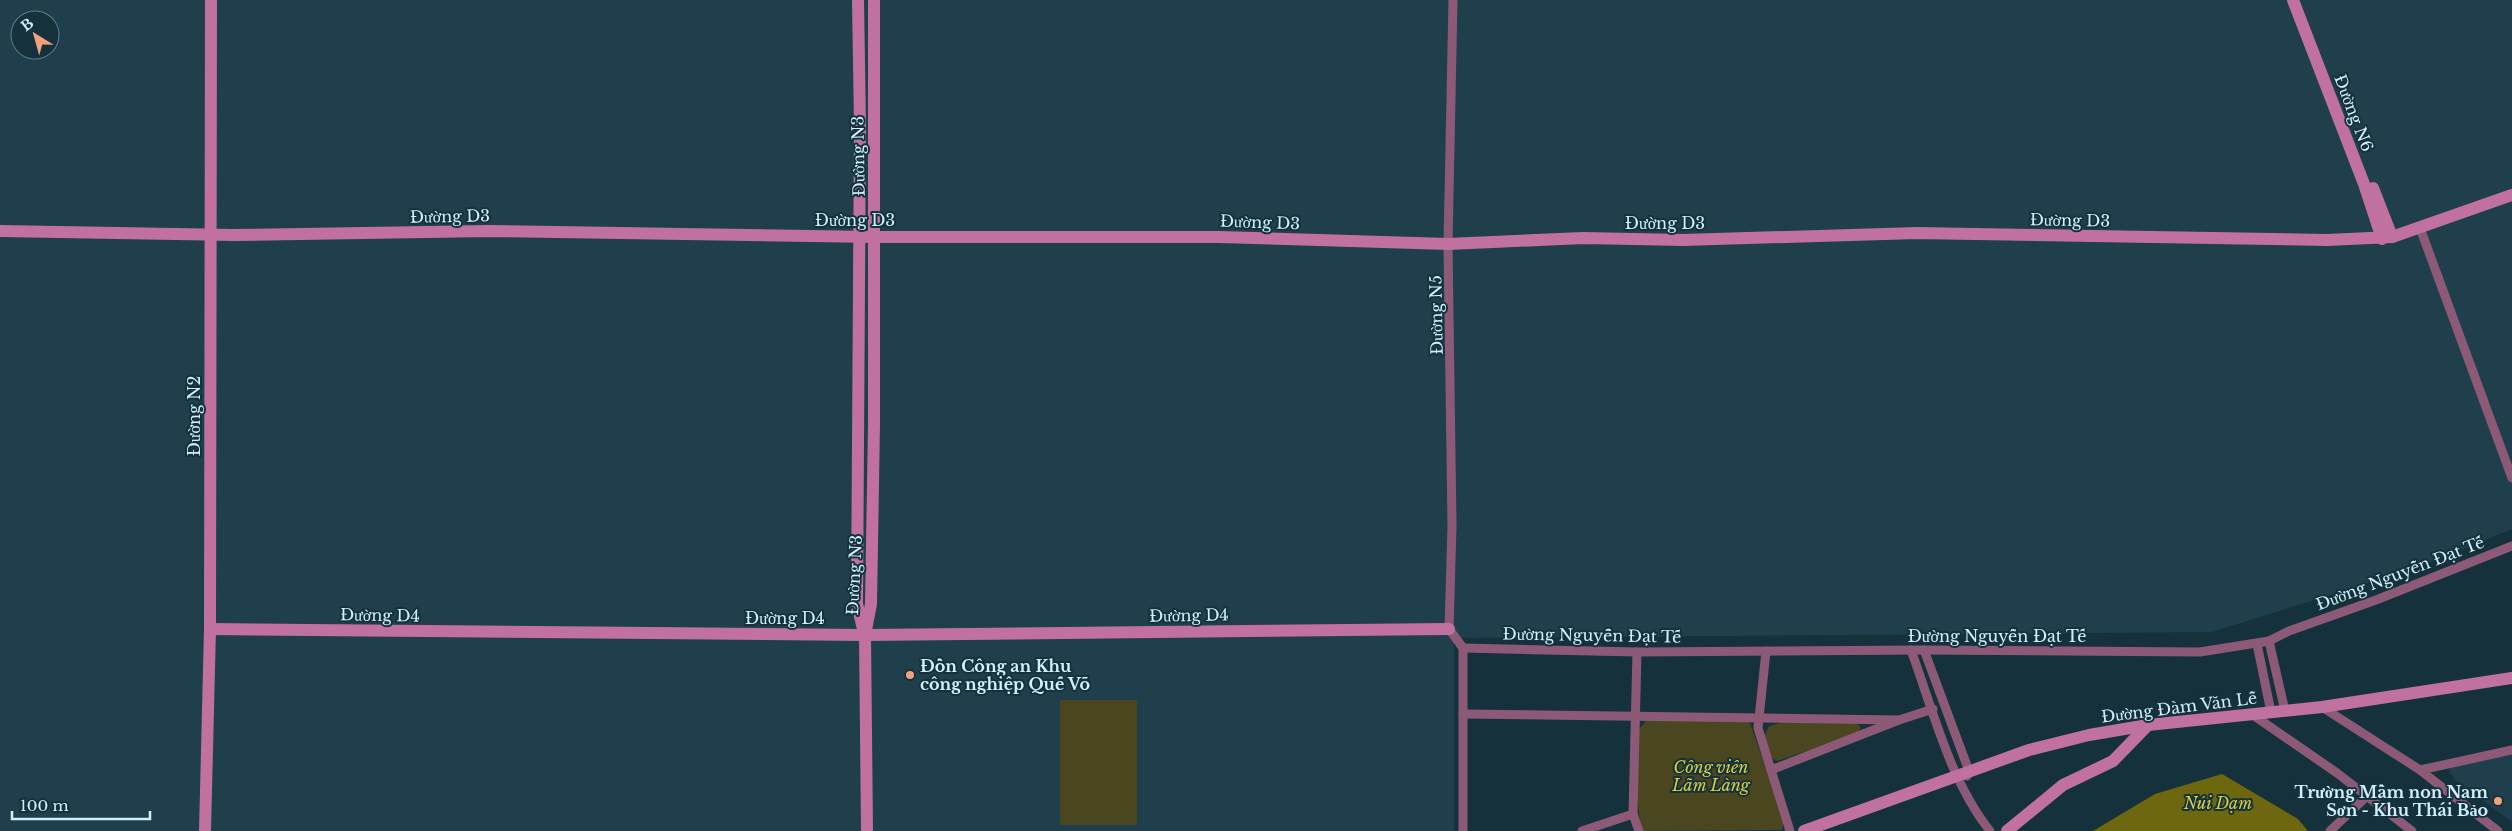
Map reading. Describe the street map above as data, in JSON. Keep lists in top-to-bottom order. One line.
{"streets":{"street":["Đường N6","Đường N3","Đường D3","Đường N5","Đường N2","Đường Nguyễn Đạt Tế","Đường D4","Đường Đàm Văn Lễ"]},"crossings":[["Đường N6","Đường D3"],["Đường N3","Đường D3"],["Đường N3","Đường D4"],["Đường D3","Đường N5"],["Đường D3","Đường N2"],["Đường N5","Đường D4"],["Đường N2","Đường D4"]],"parks":["Công viên Lãm Làng","Núi Dạm"],"places":["Đồn Công an Khu công nghiệp Quế Võ","Trường Mầm non Nam Sơn - Khu Thái Bảo"],"scale_bar":"100 m","north":"top left"}
